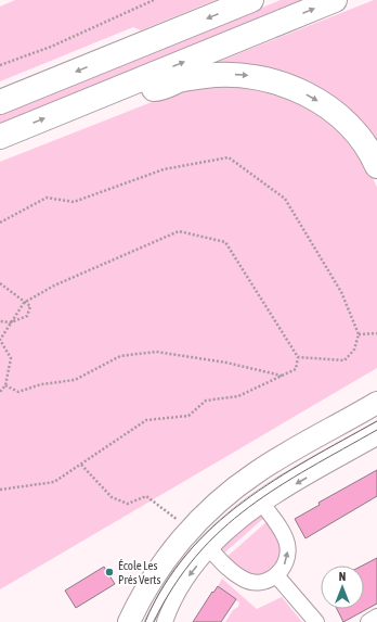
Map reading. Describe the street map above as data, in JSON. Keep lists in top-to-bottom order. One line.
{"places":["École Les Prés Verts"],"north":"top"}
